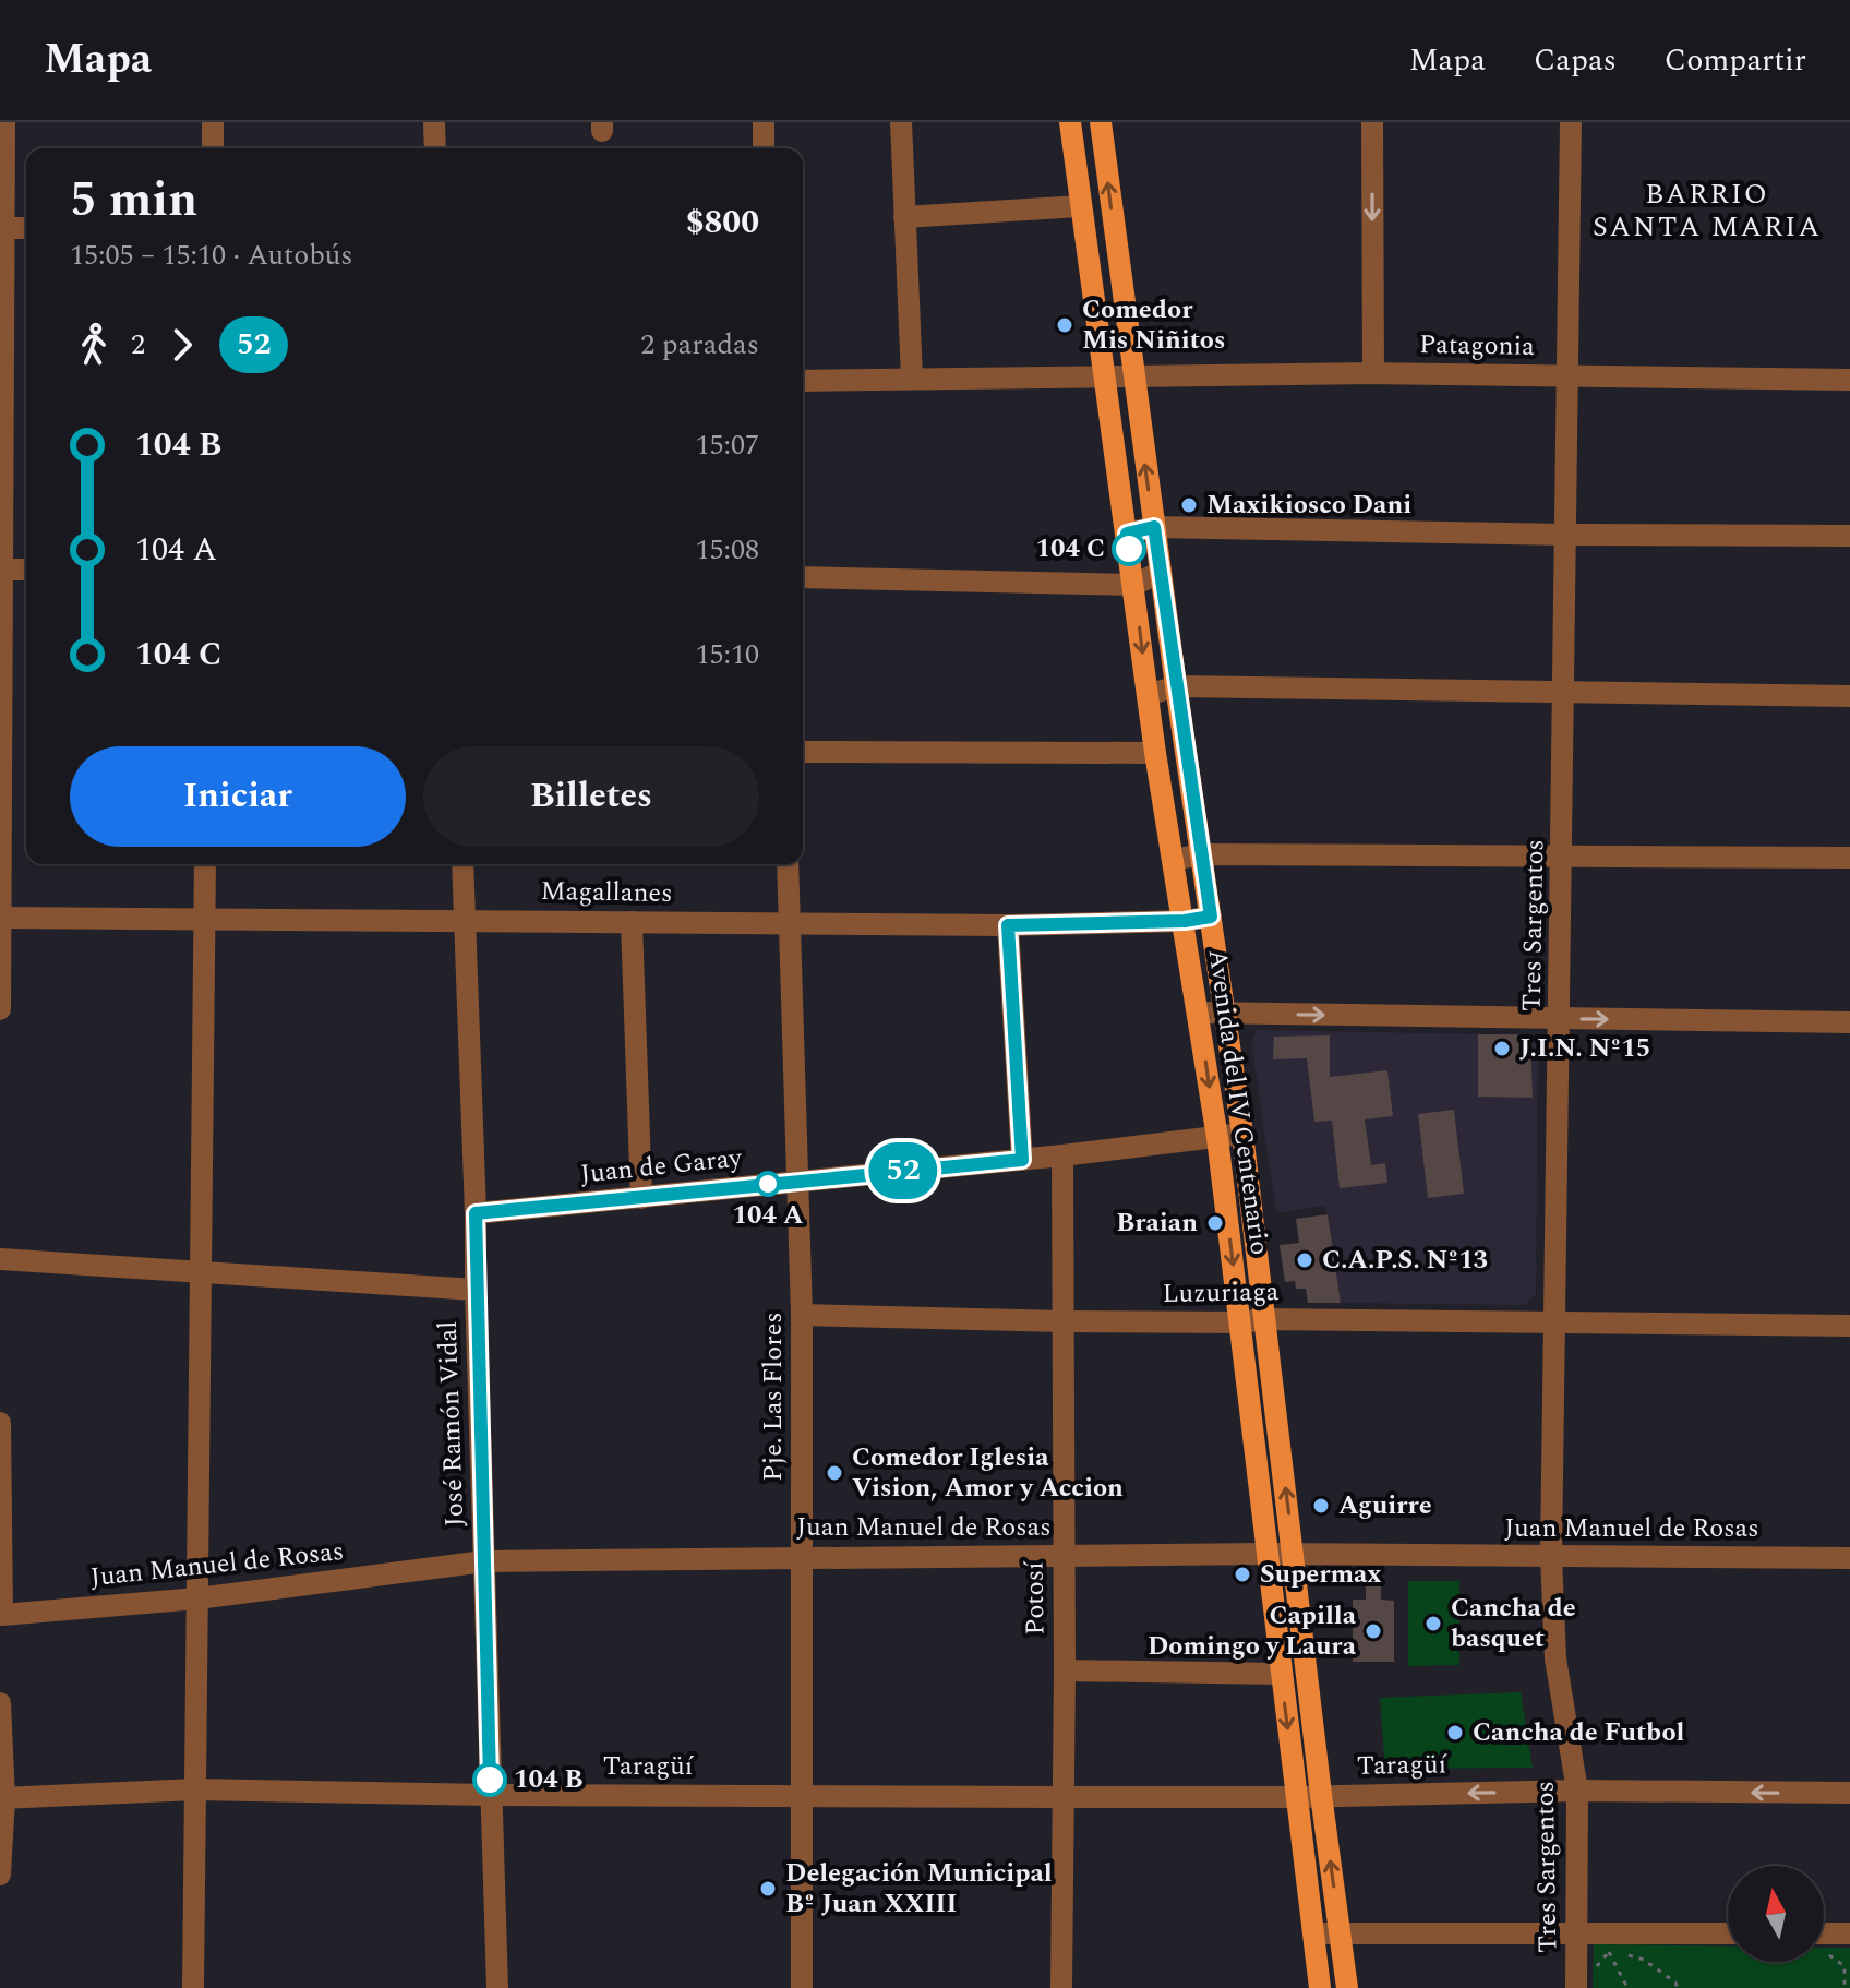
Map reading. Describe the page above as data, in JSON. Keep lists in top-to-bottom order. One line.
{"streets":{"main road":["Avenida del IV Centenario"],"street":["Patagonia","Magallanes","Tres Sargentos","Juan de Garay","Luzuriaga","Pje. Las Flores","José Ramón Vidal","Juan Manuel de Rosas","Potosí","Taragüí"]},"crossings":[["Patagonia","Tres Sargentos"],["Patagonia","Avenida del IV Centenario"],["Magallanes","Avenida del IV Centenario"],["Magallanes","Pje. Las Flores"],["Magallanes","José Ramón Vidal"],["Tres Sargentos","Luzuriaga"],["Tres Sargentos","Juan Manuel de Rosas"],["Tres Sargentos","Taragüí"],["Avenida del IV Centenario","Juan de Garay"],["Avenida del IV Centenario","Luzuriaga"],["Avenida del IV Centenario","Juan Manuel de Rosas"],["Avenida del IV Centenario","Taragüí"],["Juan de Garay","Pje. Las Flores"],["Juan de Garay","José Ramón Vidal"],["Juan de Garay","Potosí"],["Luzuriaga","Pje. Las Flores"],["Luzuriaga","Potosí"],["Pje. Las Flores","Juan Manuel de Rosas"],["Pje. Las Flores","Taragüí"],["José Ramón Vidal","Juan Manuel de Rosas"],["José Ramón Vidal","Taragüí"],["Juan Manuel de Rosas","Potosí"],["Potosí","Taragüí"]],"districts":["BARRIO SANTA MARIA"],"places":["Comedor Mis Niñitos","Maxikiosco Dani","104 C","J.I.N. Nº15","104 A","Braian","C.A.P.S. Nº13","Comedor Iglesia Vision, Amor y Accion","Aguirre","Supermax","Cancha de basquet","Capilla Domingo y Laura","Cancha de Futbol","104 B","Delegación Municipal Bº Juan XXIII"],"lines":["bus line 52"],"north":"top","page":{"header":"Mapa","nav":["Mapa","Capas","Compartir"],"on_map":"52","heading":["5 min","15:05 – 15:10 · Autobús","$800"],"legs":["2","52","2 paradas"],"list":[{"name":"104 B","value":"15:07"},{"name":"104 A","value":"15:08"},{"name":"104 C","value":"15:10"}],"buttons":["Iniciar","Billetes"]}}
